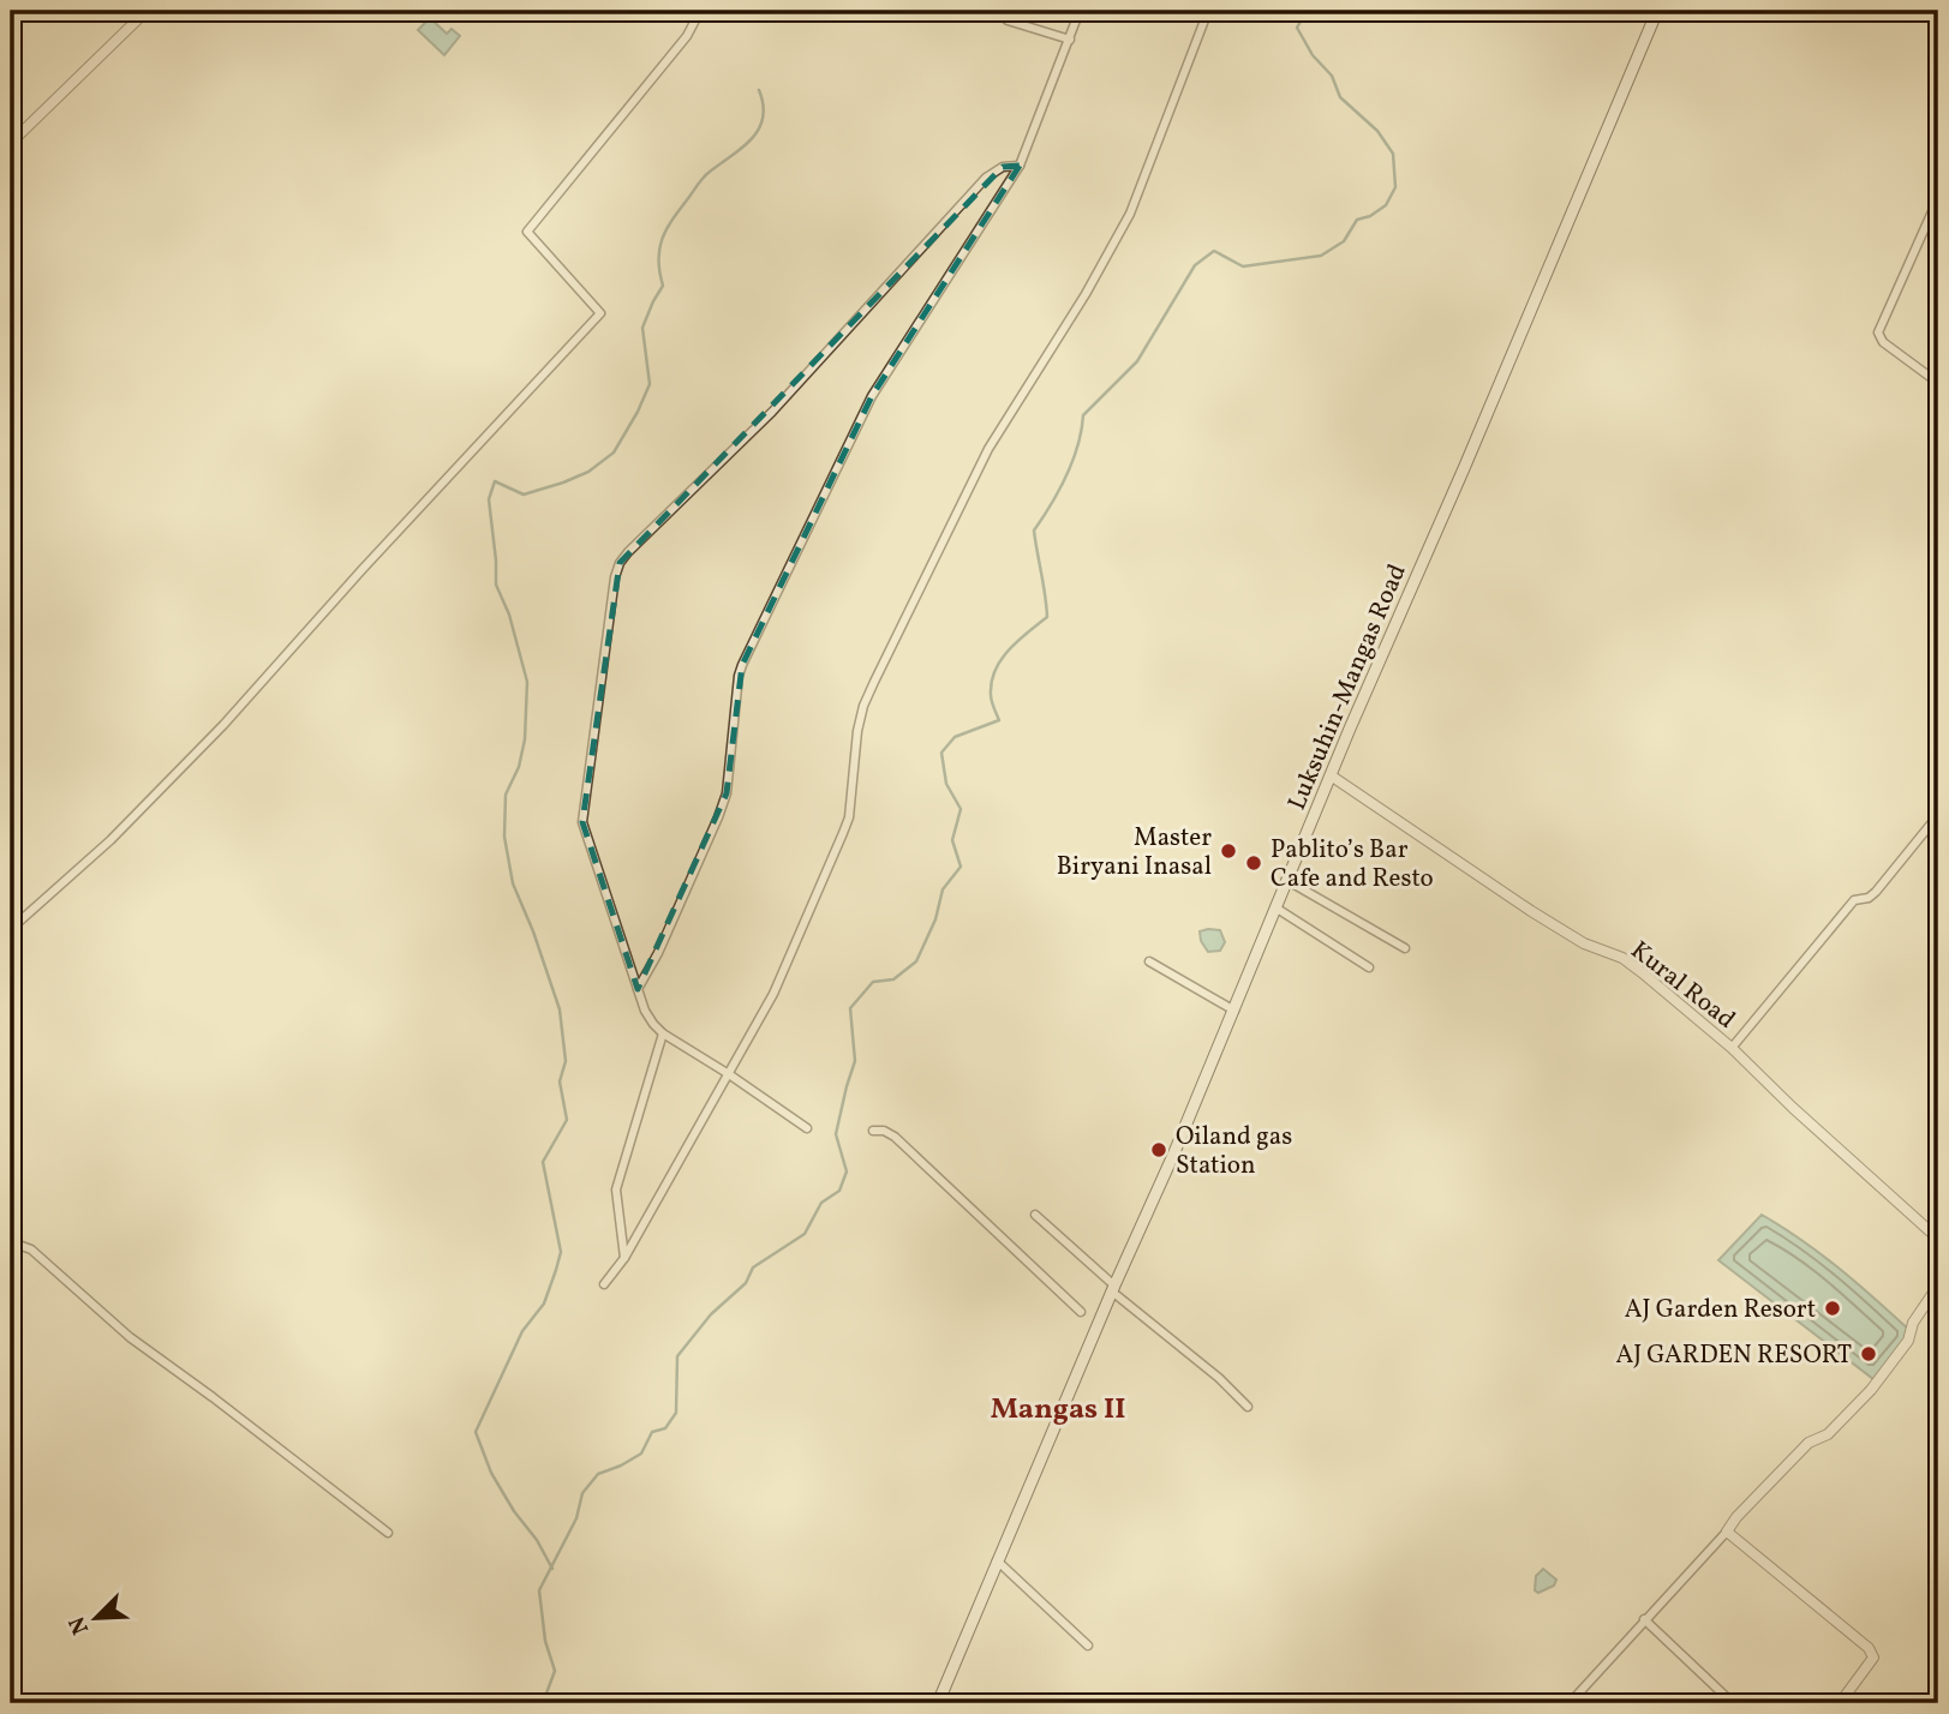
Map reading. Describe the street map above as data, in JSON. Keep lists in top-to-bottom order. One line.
{"streets":{"main road":["Luksuhin-Mangas Road"],"street":["Kural Road"]},"crossings":[["Luksuhin-Mangas Road","Kural Road"]],"districts":["Mangas II"],"places":["Master Biryani Inasal","Pablito’s Bar Cafe and Resto","Oiland gas Station","AJ Garden Resort","AJ GARDEN RESORT"],"north":"bottom left"}
